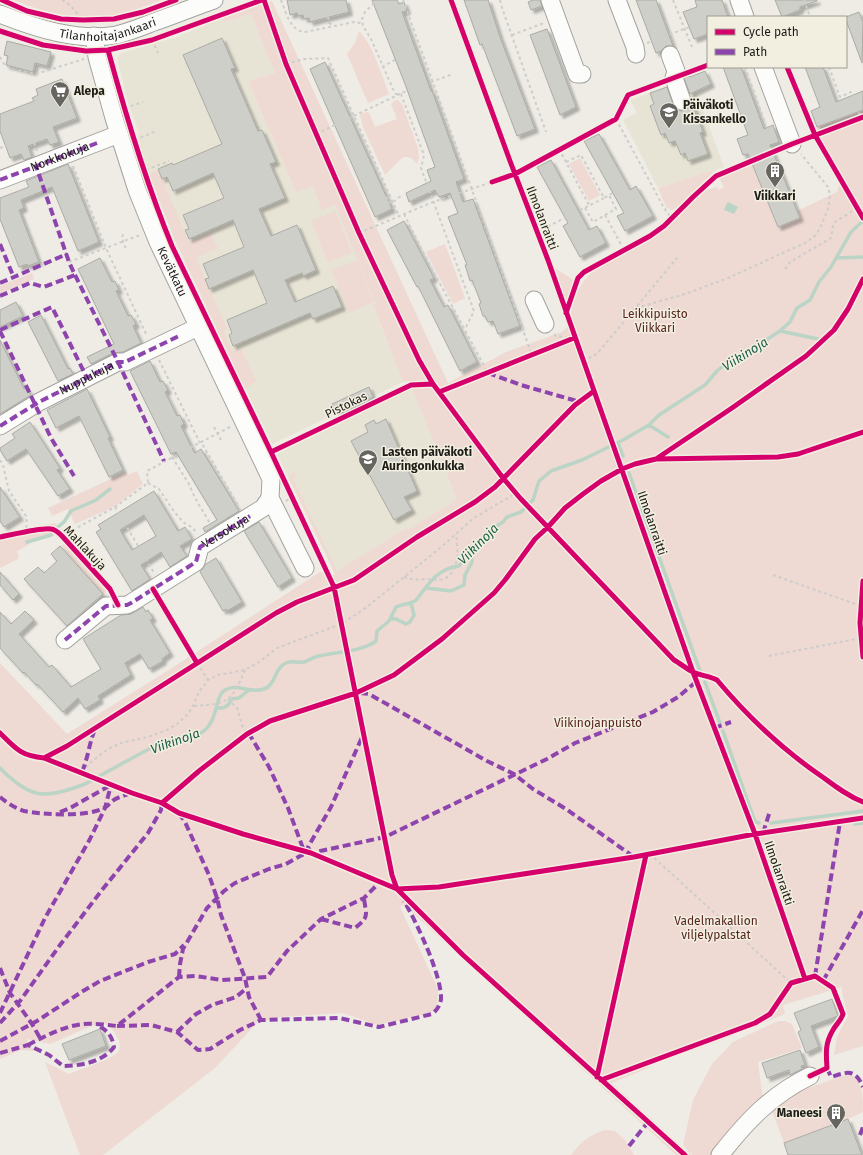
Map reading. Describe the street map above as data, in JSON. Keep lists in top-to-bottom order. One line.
{"streets":{"street":["Tilanhoitajankaari","Norkkokuja","Kevätkatu","Nuppukuja","Versokuja"],"cycle path":["Ilmolanraitti","Pistokas","Mahlakuja"]},"crossings":[["Tilanhoitajankaari","Kevätkatu"],["Norkkokuja","Kevätkatu"],["Kevätkatu","Nuppukuja"],["Kevätkatu","Versokuja"]],"water":["Viikinoja"],"parks":["Leikkipuisto Viikkari","Viikinojanpuisto","Vadelmakallion viljelypalstat"],"places":{"supermarket":["Alepa"],"school or university":["Päiväkoti Kissankello","Lasten päiväkoti Auringonkukka"],"building":["Viikkari","Maneesi"]},"legend":["Cycle path","Path"]}
